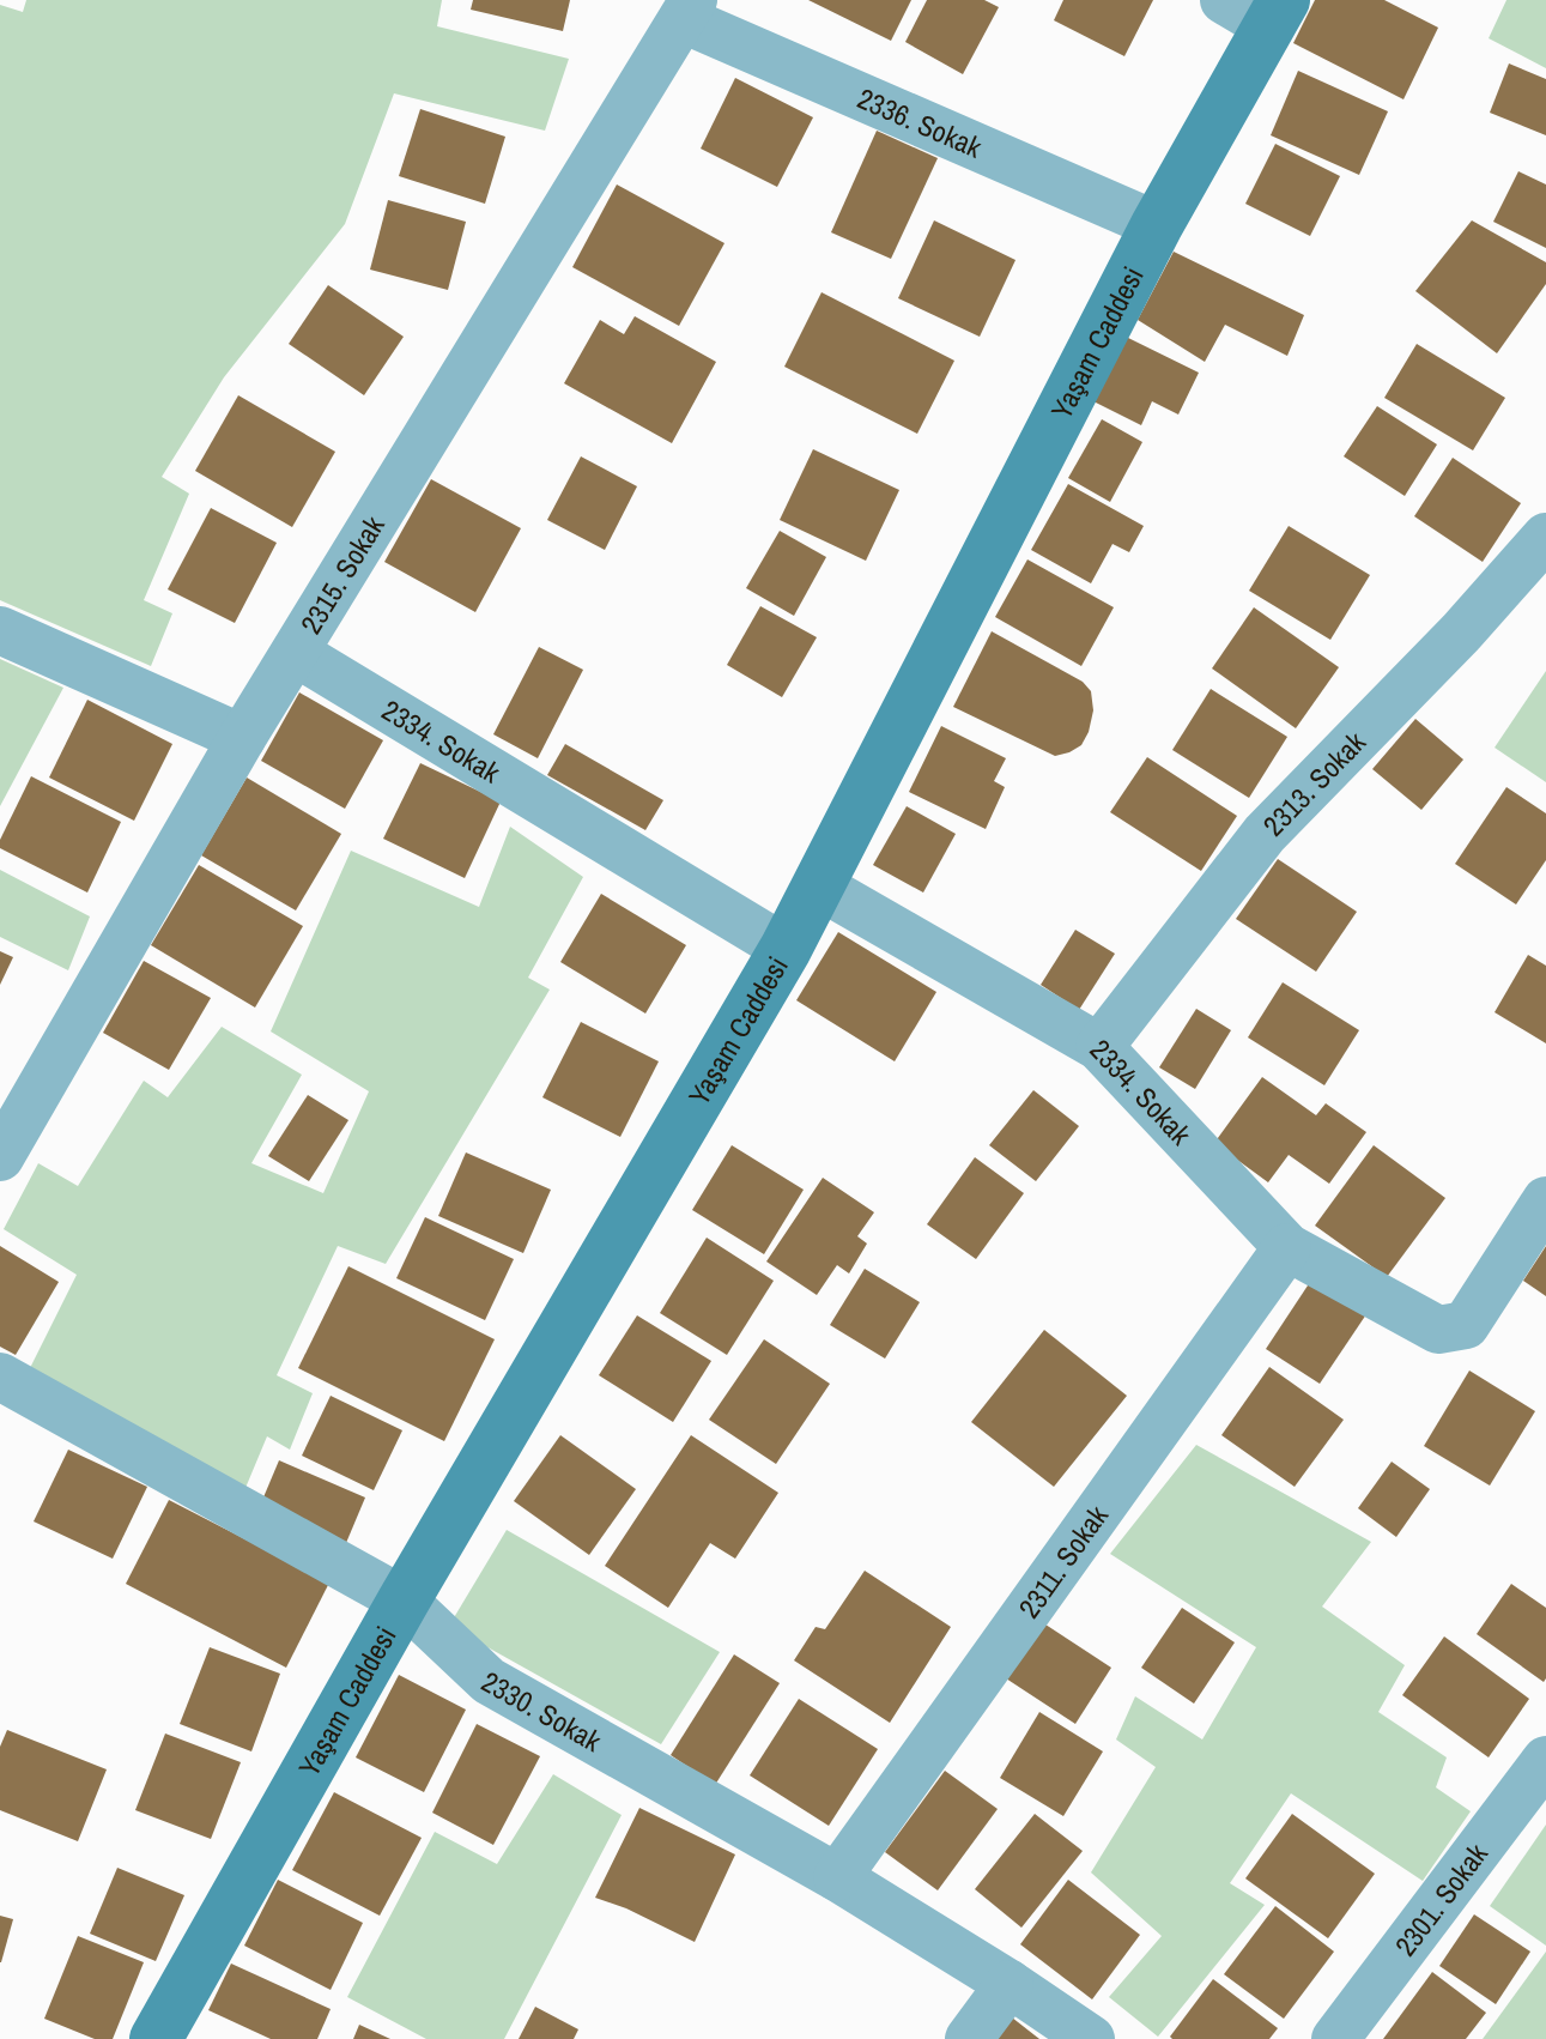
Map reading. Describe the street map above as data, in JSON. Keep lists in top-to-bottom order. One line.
{"streets":{"street":["2336. Sokak","Yaşam Caddesi","2315. Sokak","2334. Sokak","2313. Sokak","2311. Sokak","2330. Sokak","2301. Sokak"]},"crossings":[["2336. Sokak","Yaşam Caddesi"],["2336. Sokak","2315. Sokak"],["Yaşam Caddesi","2334. Sokak"],["Yaşam Caddesi","2330. Sokak"],["2315. Sokak","2334. Sokak"],["2334. Sokak","2313. Sokak"],["2334. Sokak","2311. Sokak"],["2311. Sokak","2330. Sokak"]]}
